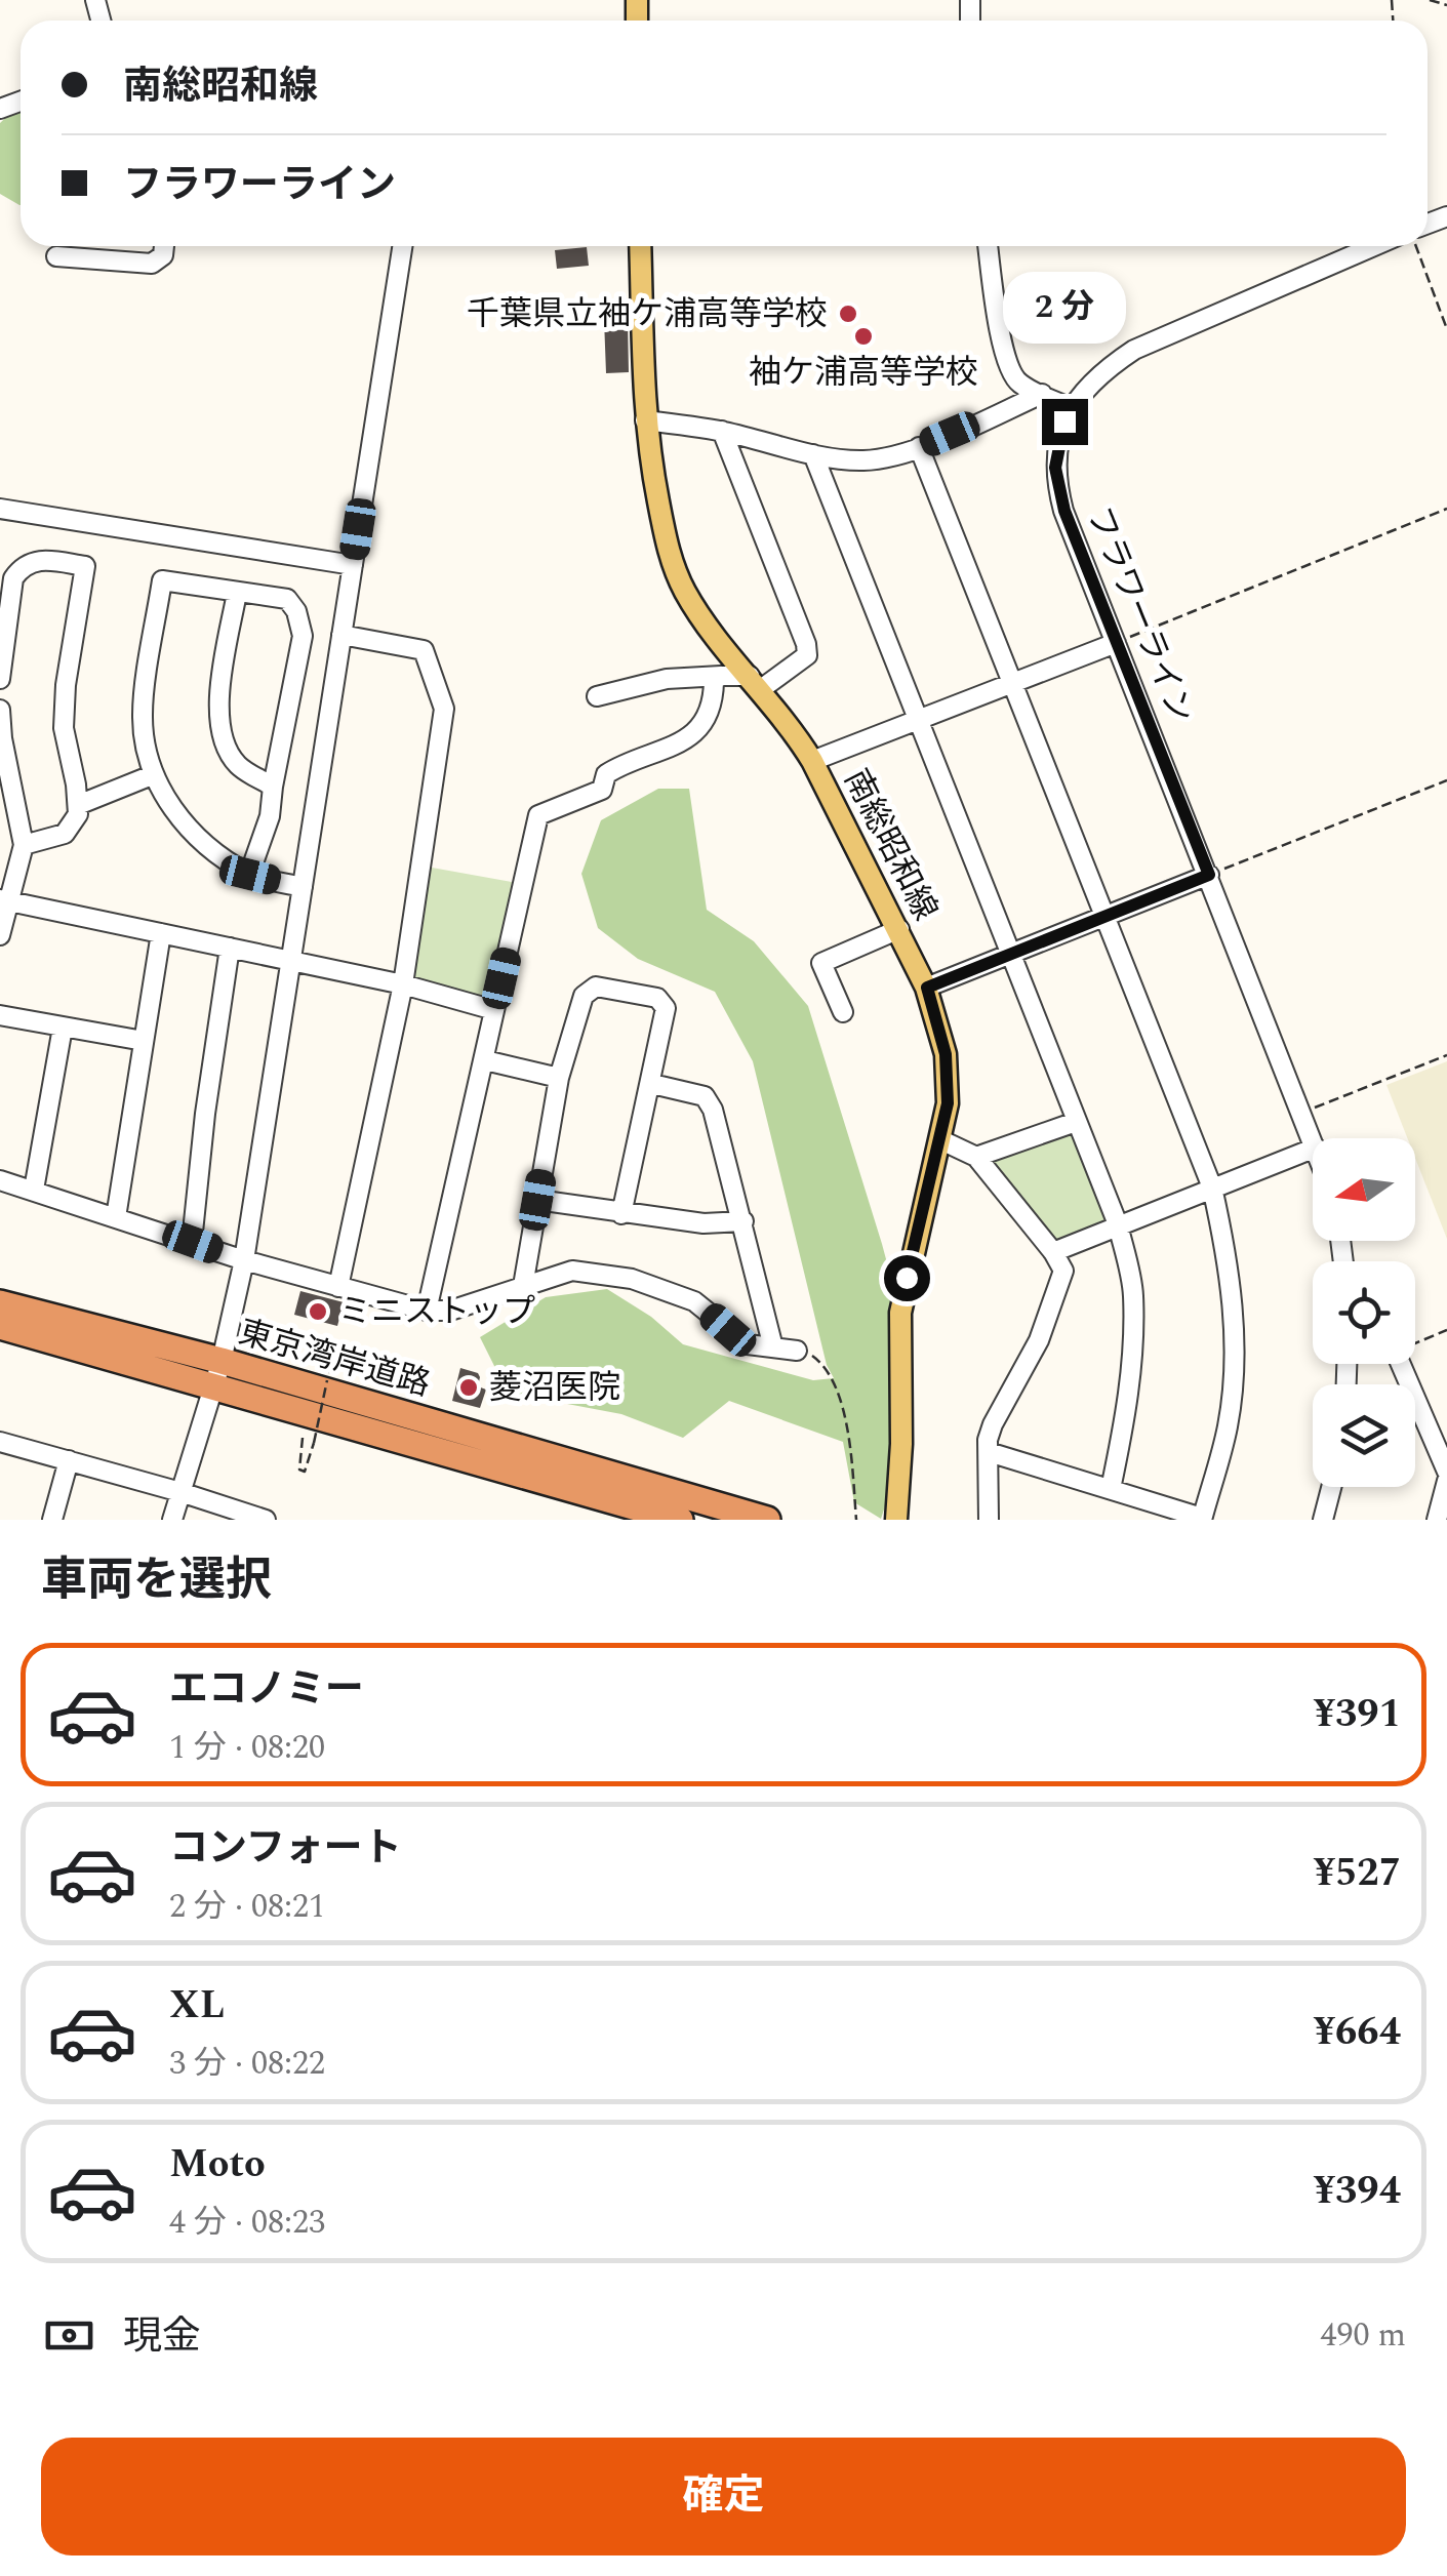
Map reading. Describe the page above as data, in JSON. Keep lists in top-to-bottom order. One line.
{"streets":{"highway":["東京湾岸道路"],"main road":["南総昭和線"],"street":["フラワーライン"]},"places":["千葉県立袖ケ浦高等学校","袖ケ浦高等学校","ミニストップ","菱沼医院"],"north":"left","page":{"banner":["南総昭和線","フラワーライン"],"bubble":"2 分","heading":"車両を選択","list":[{"name":"エコノミー","note":"1 分 · 08:20","value":"¥391"},{"name":"コンフォート","note":"2 分 · 08:21","value":"¥527"},{"name":"XL","note":"3 分 · 08:22","value":"¥664"},{"name":"Moto","note":"4 分 · 08:23","value":"¥394"}],"pay":["現金","490 m"],"buttons":"確定"}}
